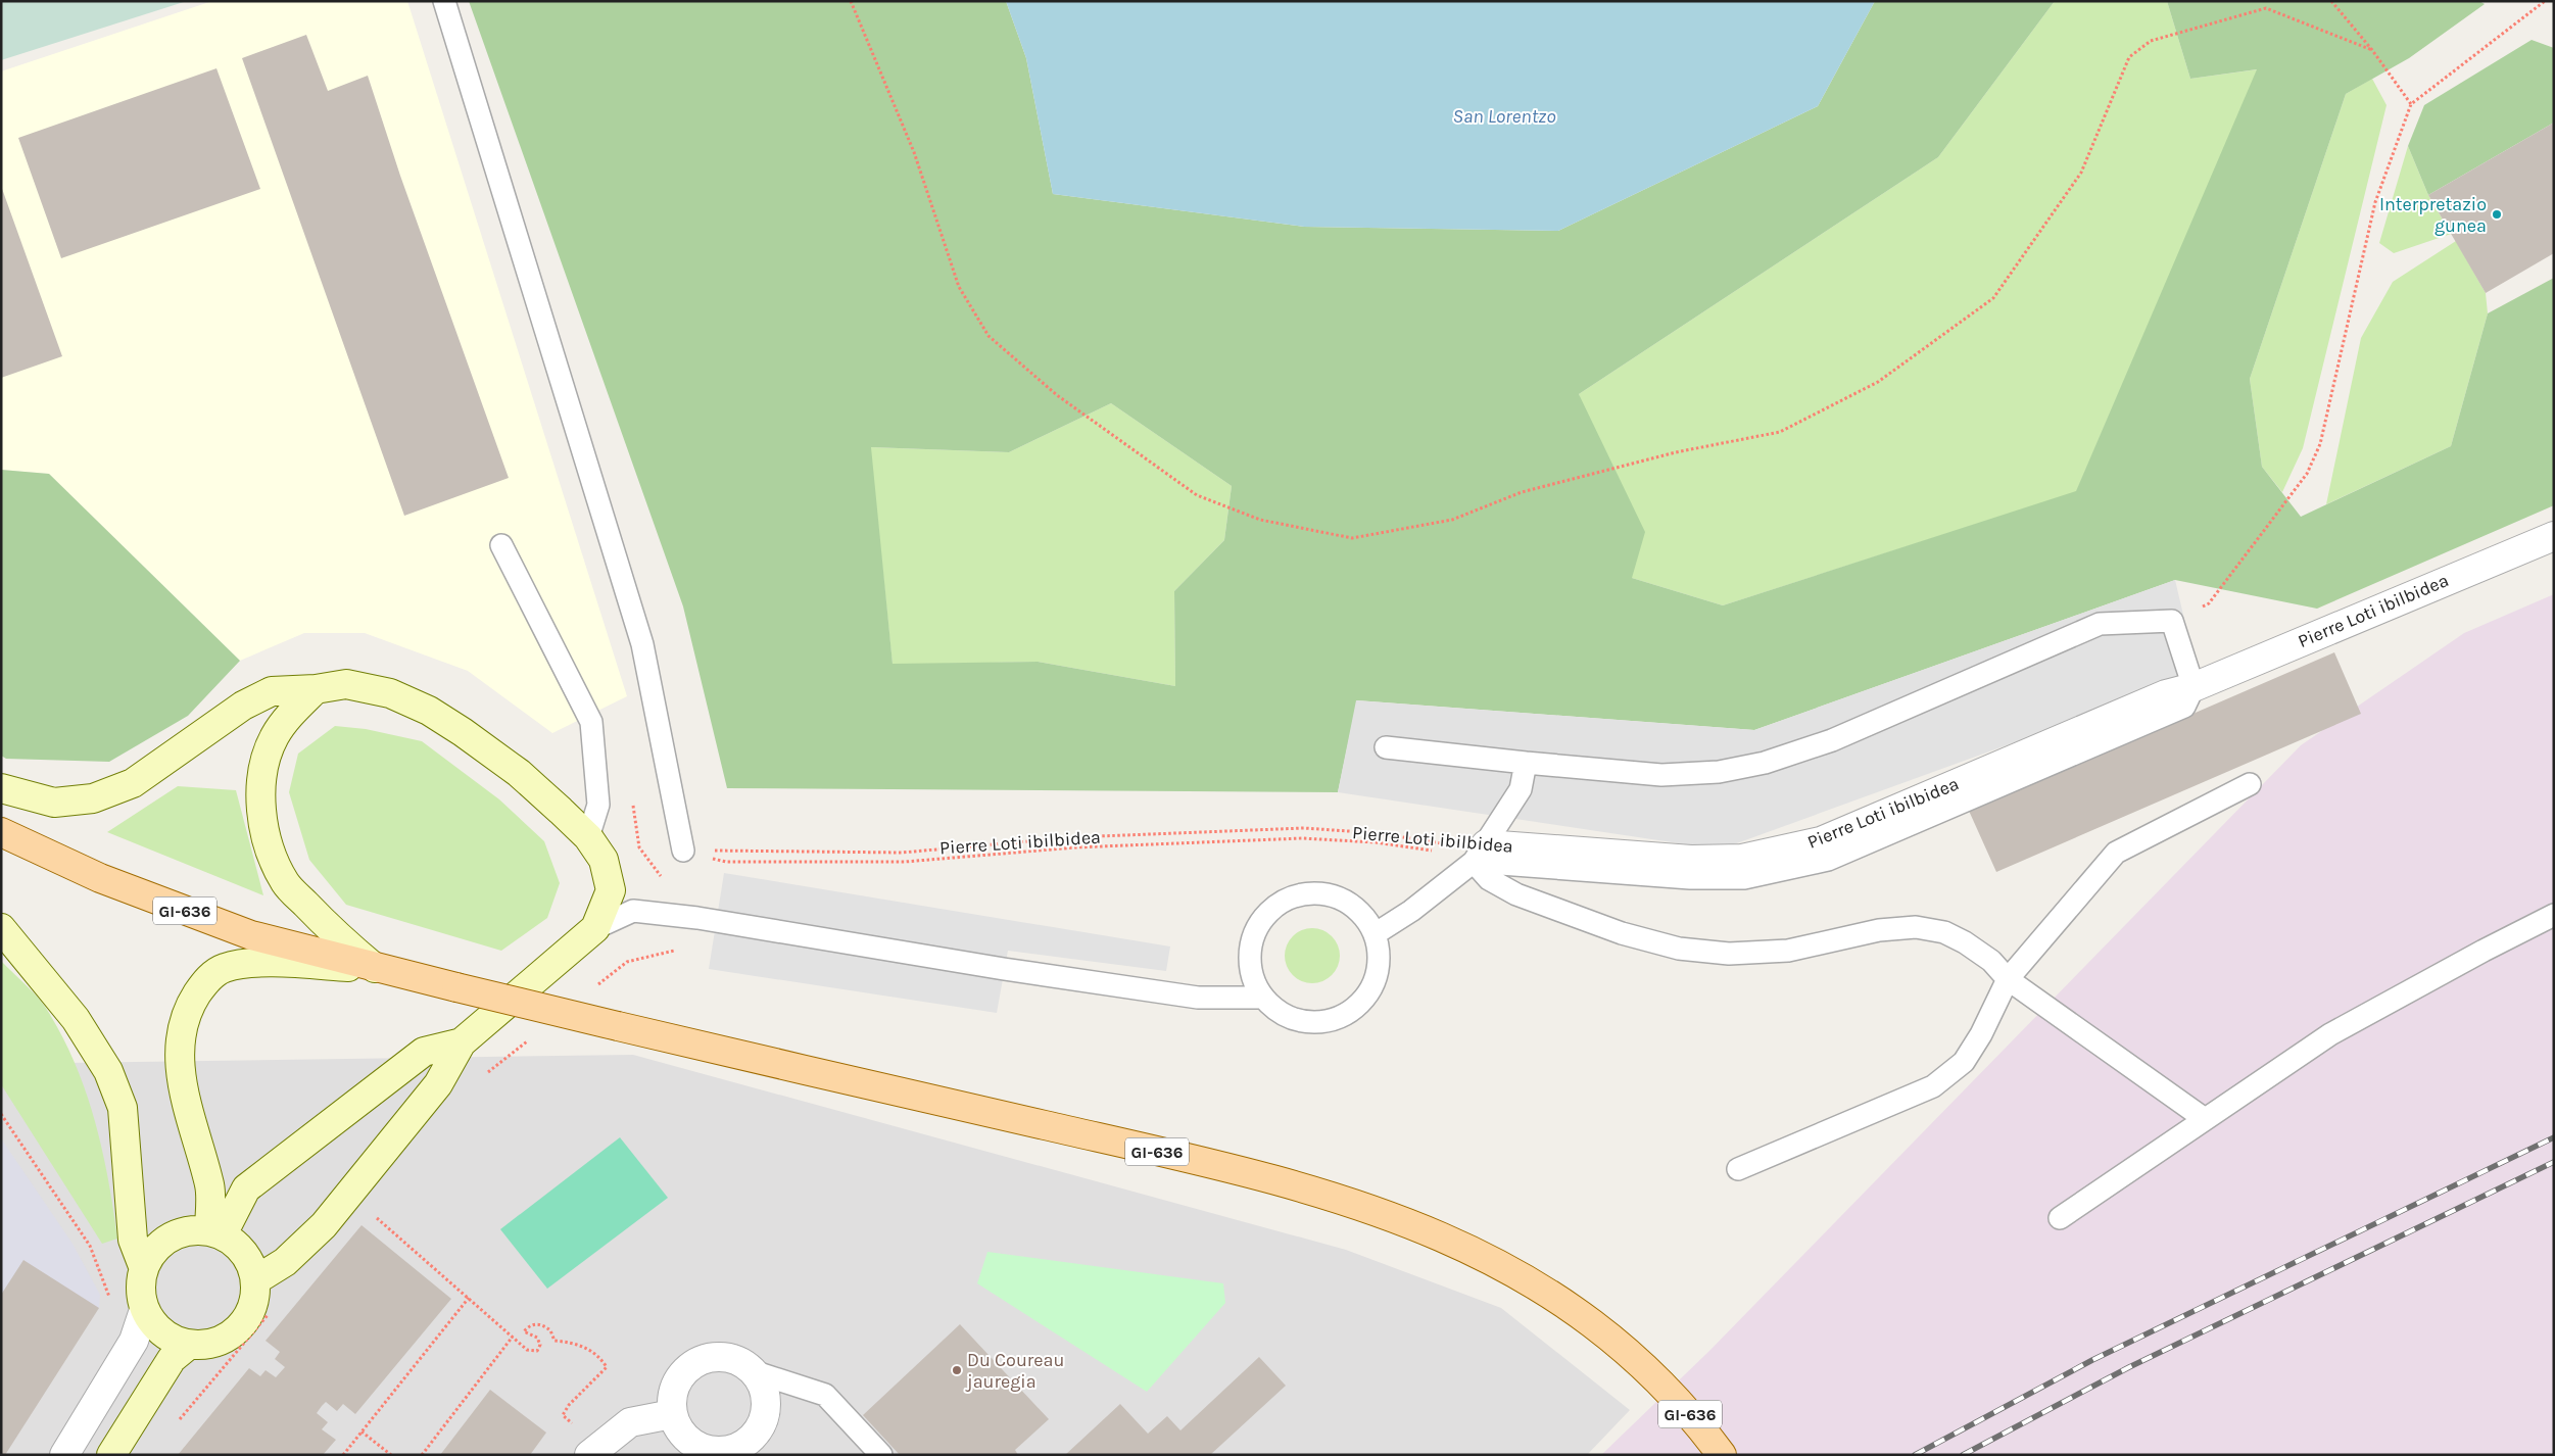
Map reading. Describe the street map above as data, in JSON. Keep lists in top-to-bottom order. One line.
{"streets":{"main road":["GI-636"],"street":["Pierre Loti ibilbidea"]},"water":["San Lorentzo"],"places":["Interpretazio gunea","Du Coureau jauregia"]}
